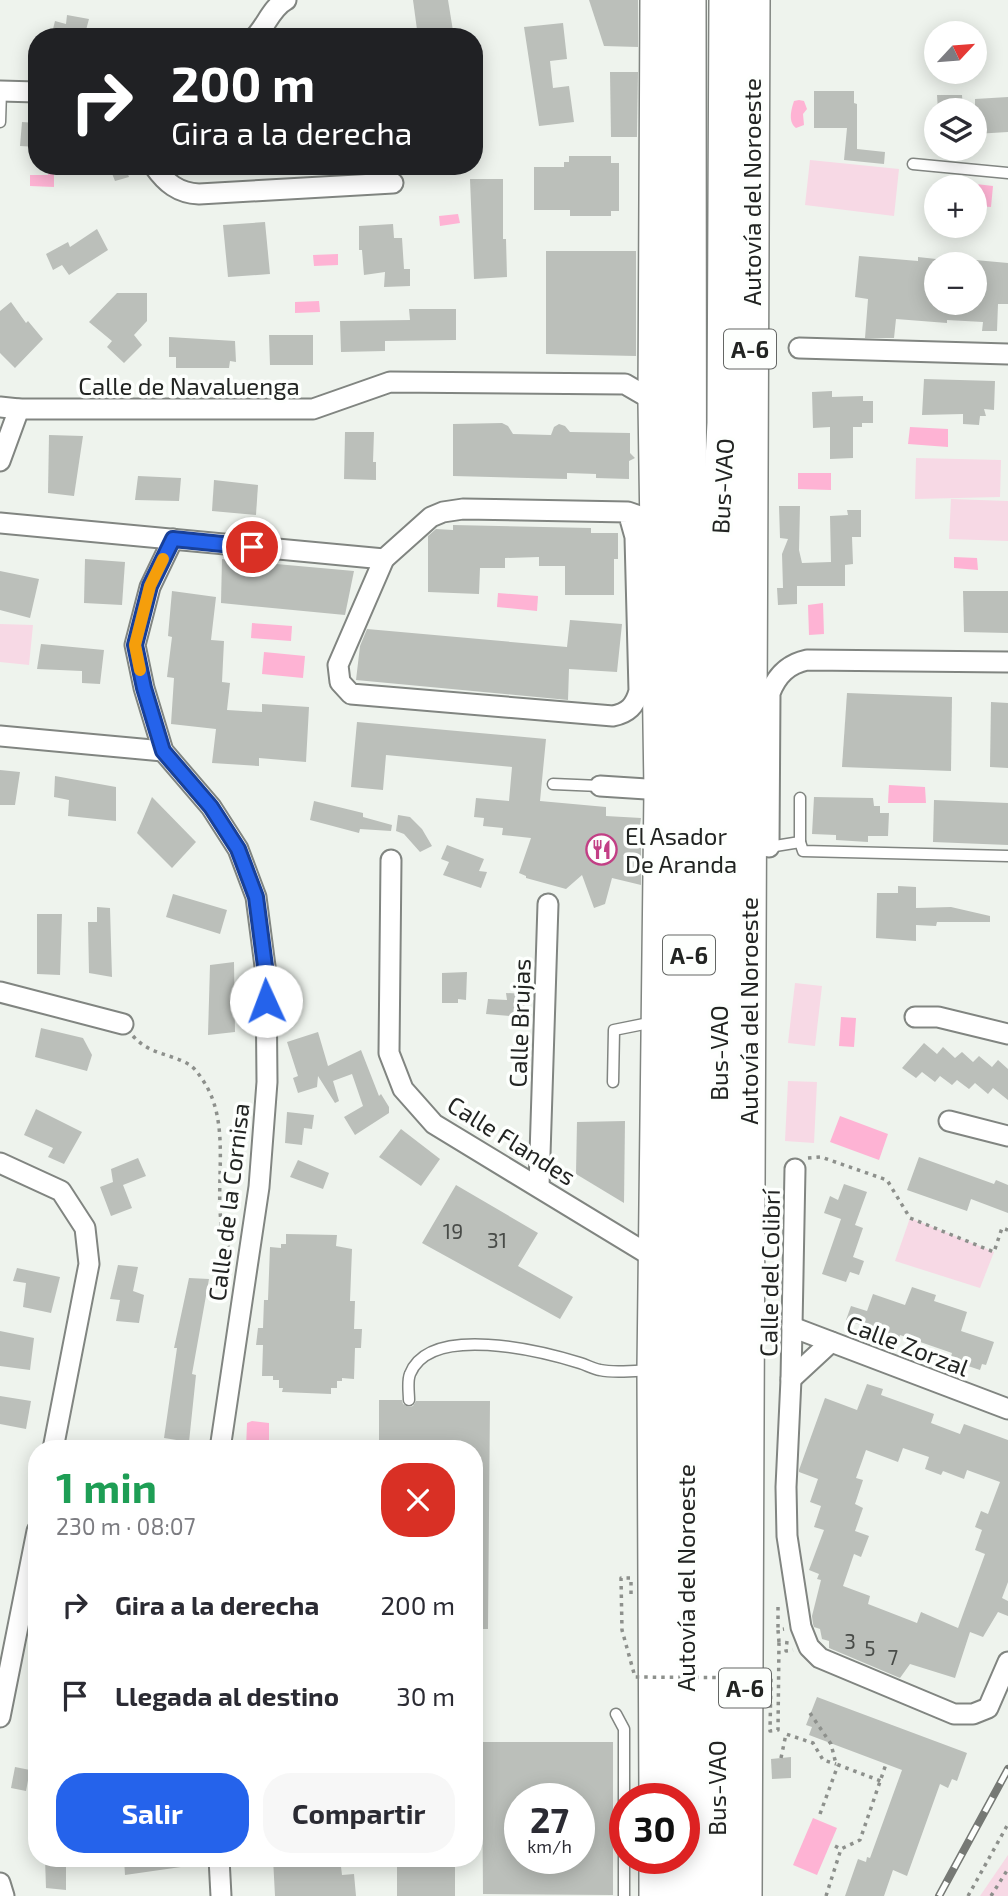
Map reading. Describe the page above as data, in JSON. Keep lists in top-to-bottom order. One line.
{"streets":{"highway":["Autovía del Noroeste","A-6","Bus-VAO"],"street":["Calle de Navaluenga","Calle Brujas","Calle Flandes","Calle de la Cornisa","Calle del Colibrí","Calle Zorzal"]},"crossings":[["Calle Brujas","Calle Flandes"],["Calle del Colibrí","Calle Zorzal"]],"places":{"restaurant":["El Asador De Aranda"]},"house_numbers":["19","31","3","5","7"],"north":"top right","page":{"map_buttons":["+","−"],"turn":["200 m","Gira a la derecha"],"heading":["1 min","230 m · 08:07"],"list":[{"name":"Gira a la derecha","value":"200 m"},{"name":"Llegada al destino","value":"30 m"}],"buttons":["Salir","Compartir"],"speed":"27 km/h","limit":"30"}}
